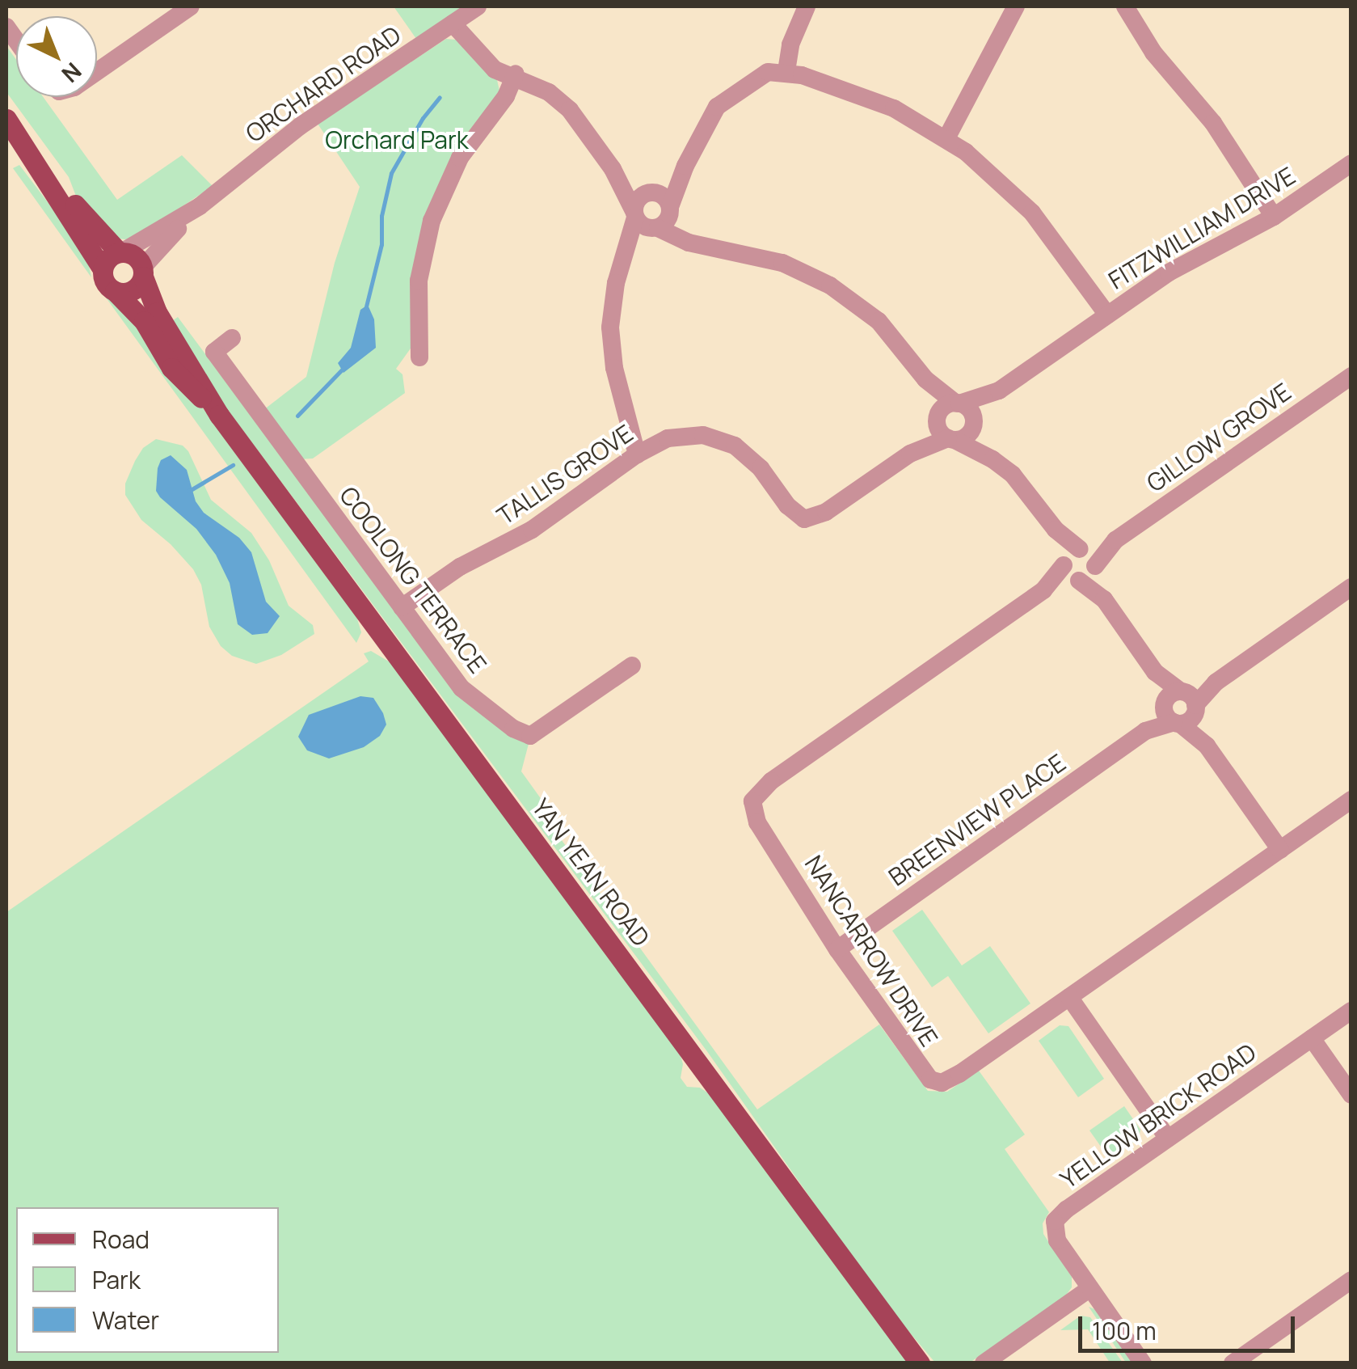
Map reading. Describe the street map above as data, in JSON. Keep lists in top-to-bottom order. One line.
{"streets":{"main road":["YAN YEAN ROAD"],"street":["ORCHARD ROAD","FITZWILLIAM DRIVE","GILLOW GROVE","TALLIS GROVE","COOLONG TERRACE","BREENVIEW PLACE","NANCARROW DRIVE","YELLOW BRICK ROAD"]},"crossings":[["ORCHARD ROAD","YAN YEAN ROAD"],["FITZWILLIAM DRIVE","TALLIS GROVE"],["GILLOW GROVE","NANCARROW DRIVE"],["TALLIS GROVE","COOLONG TERRACE"],["BREENVIEW PLACE","NANCARROW DRIVE"]],"parks":["Orchard Park"],"legend":["Road","Park","Water"],"scale_bar":"100 m","north":"bottom right"}
